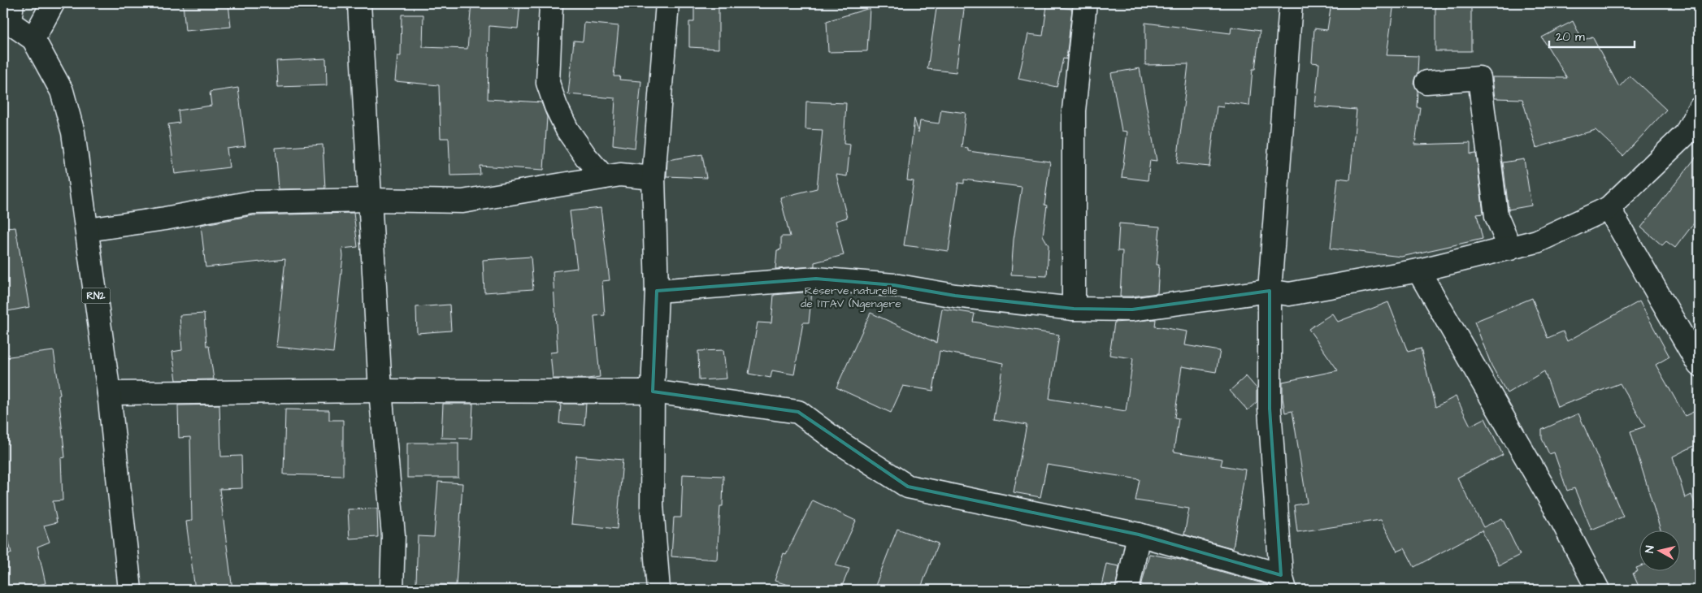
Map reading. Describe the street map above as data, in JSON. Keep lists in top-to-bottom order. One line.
{"streets":{"main road":["RN2"]},"parks":["Réserve naturelle de l'ITAV (Ngengere"],"scale_bar":"20 m","north":"left"}
